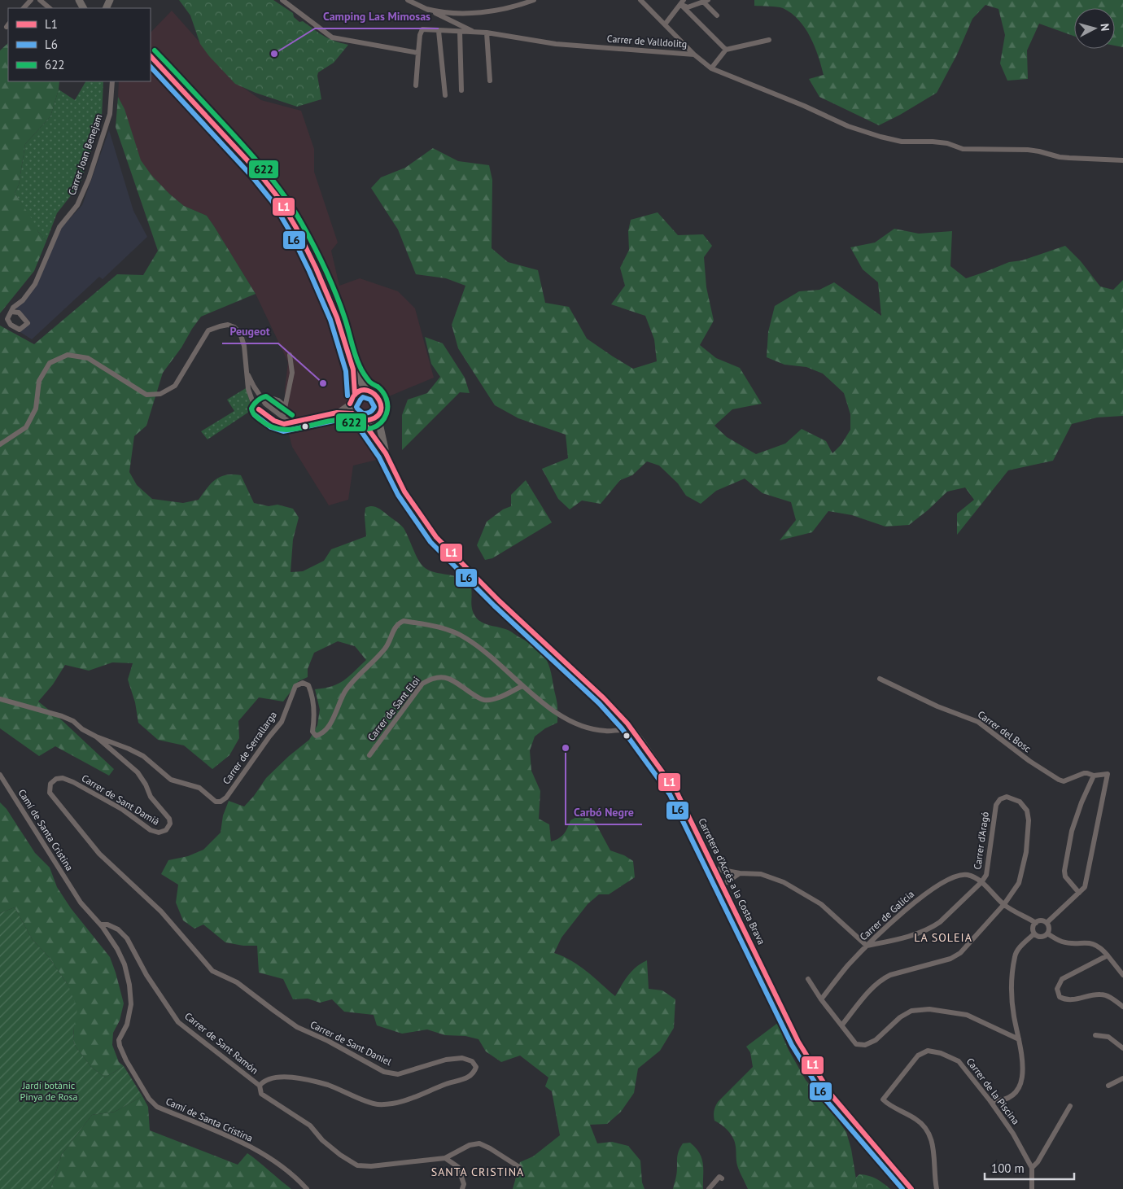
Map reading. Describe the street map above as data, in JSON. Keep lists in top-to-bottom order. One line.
{"streets":{"main road":["Carretera d'Accés a la Costa Brava"],"street":["Carrer de Valldolitg","Carrer Joan Benejam","Carrer de Sant Eloi","Carrer del Bosc","Carrer de Serrallarga","Carrer de Sant Damià","Camí de Santa Cristina","Carrer d'Aragó","Carrer de Galícia","Carrer de Sant Ramón","Carrer de Sant Daniel","Carrer de la Piscina"]},"crossings":[["Carrer de Sant Eloi","Carrer de Serrallarga"],["Carrer de Serrallarga","Carrer de Sant Damià"],["Carrer de Serrallarga","Carretera d'Accés a la Costa Brava"],["Carrer de Sant Damià","Carrer de Sant Daniel"],["Camí de Santa Cristina","Carrer de Sant Ramón"],["Carrer d'Aragó","Carrer de Galícia"],["Carrer de Sant Ramón","Carrer de Sant Daniel"]],"districts":["LA SOLEIA","SANTA CRISTINA"],"parks":["Jardí botànic Pinya de Rosa"],"places":["Camping Las Mimosas","Peugeot","Carbó Negre"],"lines":["transit line 622","transit line L1","transit line L6"],"legend":["L1","L6","622"],"scale_bar":"100 m","north":"right"}
